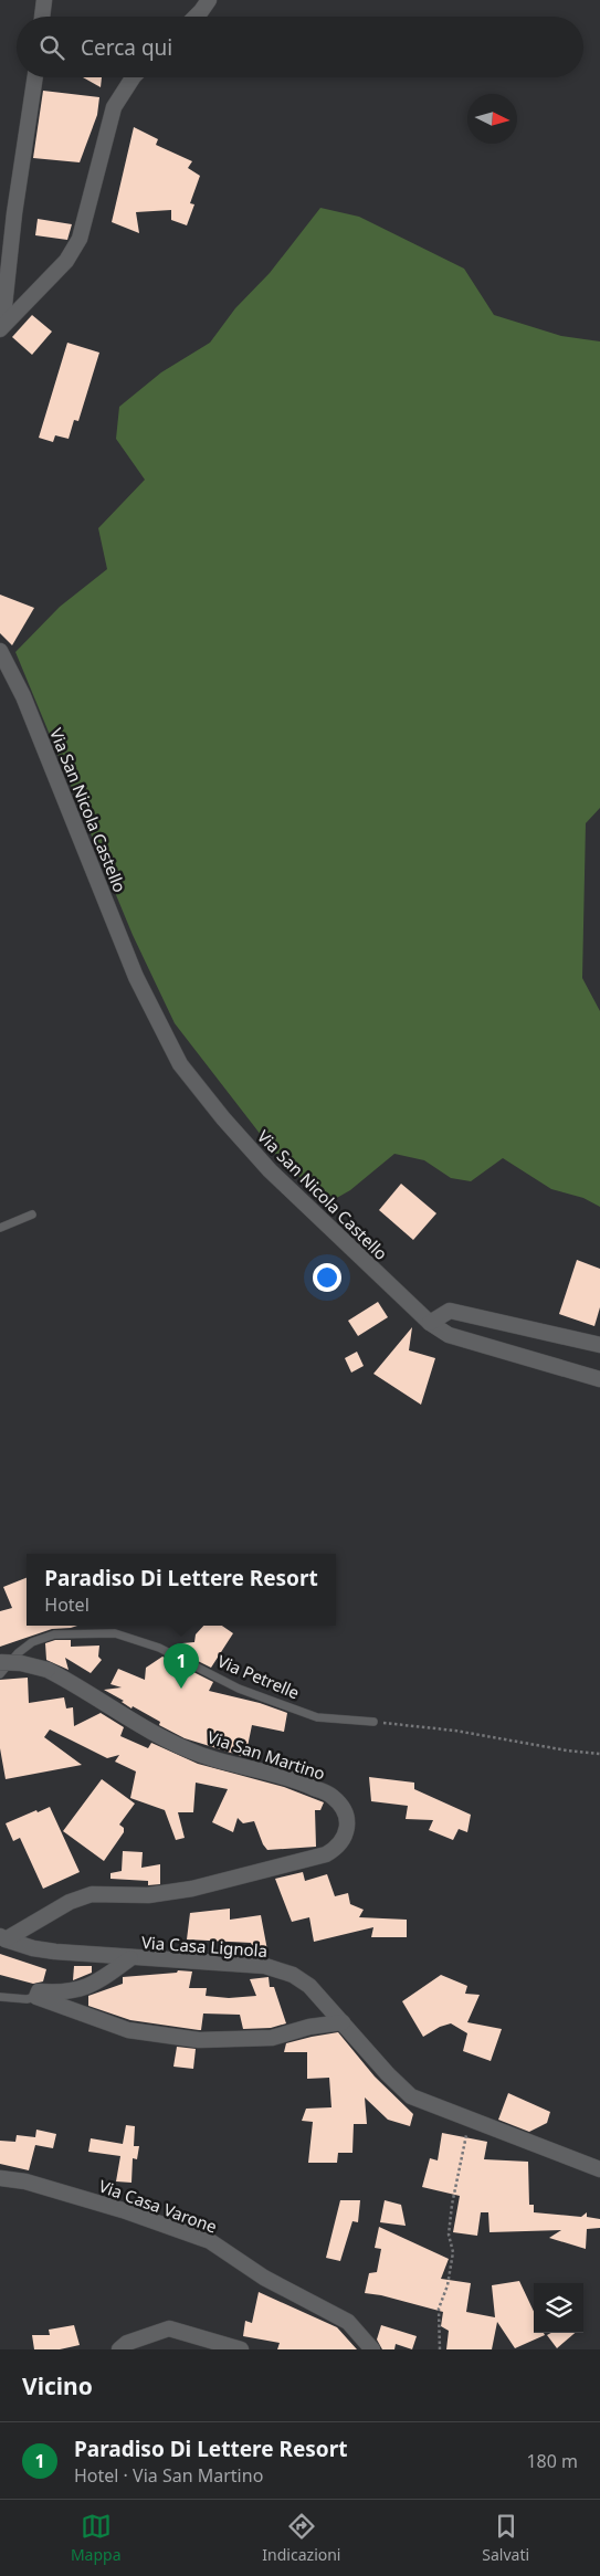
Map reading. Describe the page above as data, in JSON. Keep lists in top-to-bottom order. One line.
{"streets":{"street":["Via San Nicola Castello","Via San Martino","Via Casa Lignola","Via Casa Varone"],"lane":["Via Petrelle"]},"crossings":[["Via Petrelle","Via San Martino"],["Via San Martino","Via Casa Lignola"]],"north":"right","page":{"search":"Cerca qui","popup":["Paradiso Di Lettere Resort","Hotel"],"pins":"1","heading":"Vicino","list":[{"mark":"1","name":"Paradiso Di Lettere Resort","note":"Hotel · Via San Martino","value":"180 m"}],"nav":["Mappa","Indicazioni","Salvati"]}}
